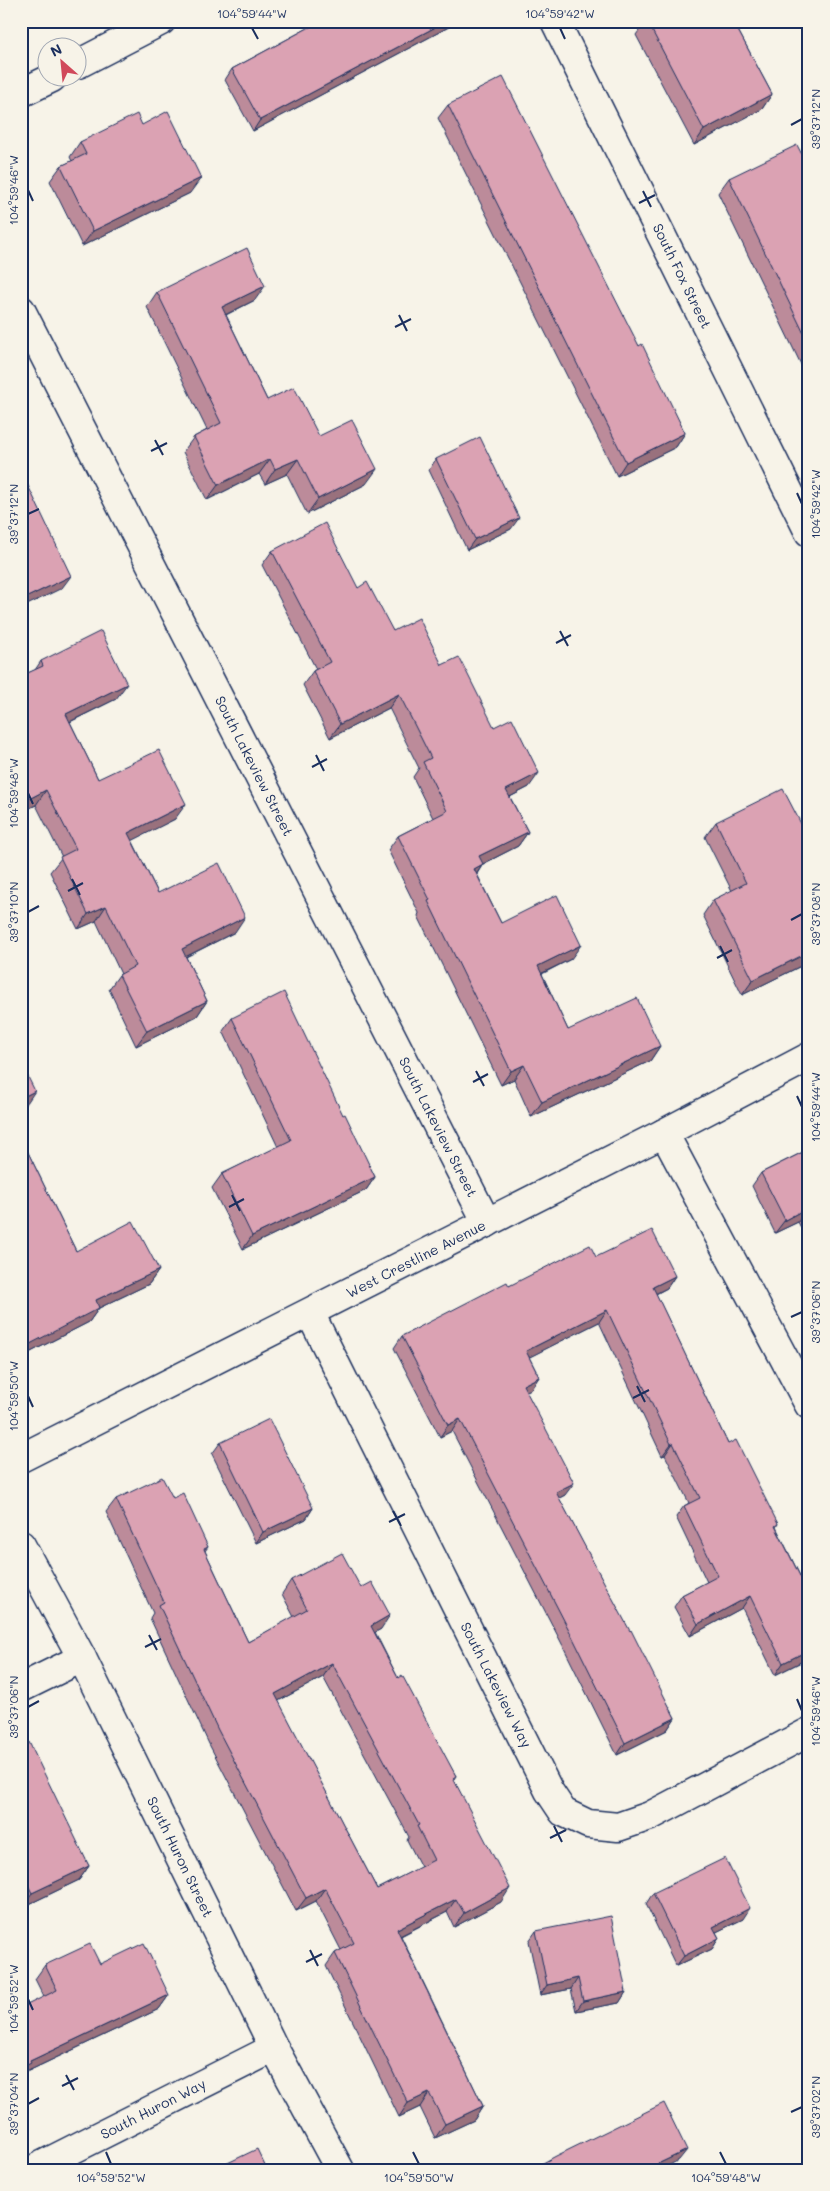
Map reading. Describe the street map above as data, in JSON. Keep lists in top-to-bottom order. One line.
{"streets":{"street":["South Fox Street","South Lakeview Street","West Crestline Avenue","South Lakeview Way","South Huron Street","South Huron Way"]},"crossings":[["South Lakeview Street","West Crestline Avenue"],["West Crestline Avenue","South Lakeview Way"],["South Huron Street","South Huron Way"]],"north":"top left","coordinates":["104°59'44\"W","104°59'42\"W","39°37'12\"N","104°59'46\"W","104°59'48\"W","39°37'10\"N","39°37'08\"N","39°37'06\"N","104°59'50\"W","104°59'52\"W","39°37'04\"N","39°37'02\"N"]}
